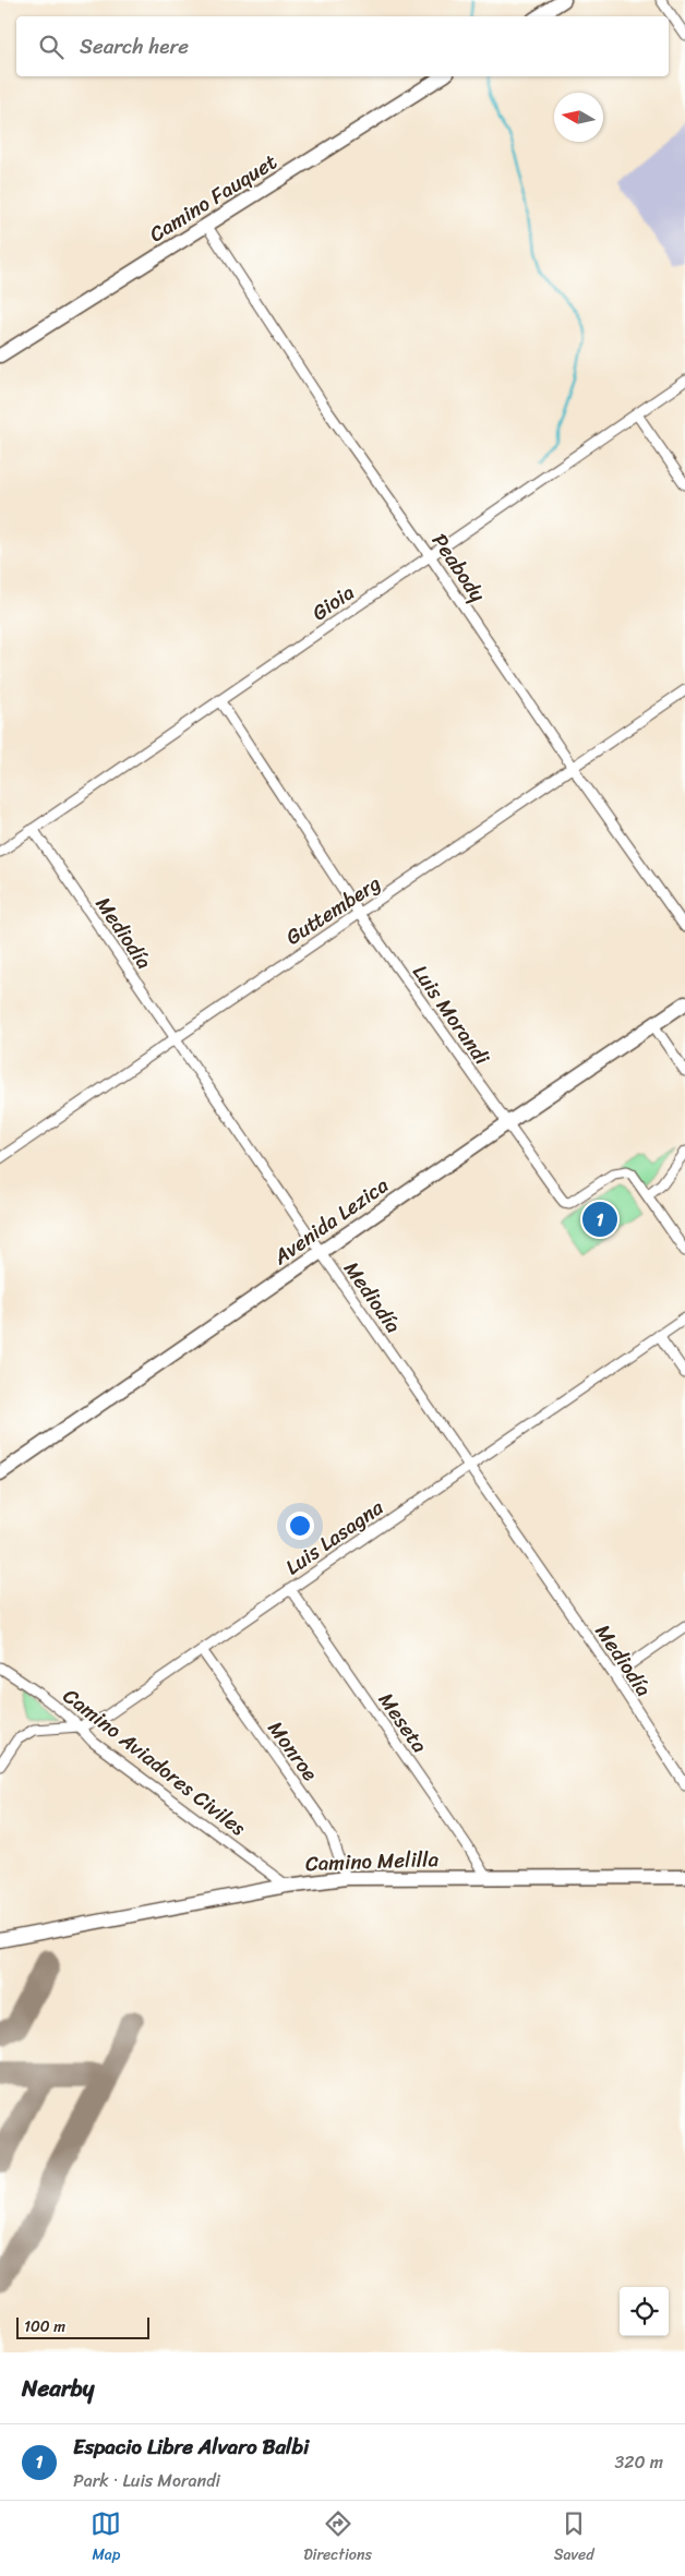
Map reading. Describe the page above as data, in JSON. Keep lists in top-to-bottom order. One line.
{"streets":{"street":["Camino Fauquet","Peabody","Gioia","Guttemberg","Mediodía","Luis Morandi","Avenida Lezica","Luis Lasagna","Meseta","Monroe","Camino Aviadores Civiles","Camino Melilla"]},"crossings":[["Camino Fauquet","Peabody"],["Peabody","Gioia"],["Peabody","Guttemberg"],["Gioia","Mediodía"],["Gioia","Luis Morandi"],["Guttemberg","Mediodía"],["Guttemberg","Luis Morandi"],["Mediodía","Avenida Lezica"],["Mediodía","Luis Lasagna"],["Luis Morandi","Avenida Lezica"],["Luis Lasagna","Meseta"],["Luis Lasagna","Monroe"],["Luis Lasagna","Camino Aviadores Civiles"],["Meseta","Camino Melilla"],["Monroe","Camino Melilla"],["Camino Aviadores Civiles","Camino Melilla"]],"scale_bar":"100 m","north":"left","page":{"search":"Search here","pins":"1","scale":"100 m","heading":"Nearby","list":[{"mark":"1","name":"Espacio Libre Alvaro Balbi","note":"Park · Luis Morandi","value":"320 m"}],"nav":["Map","Directions","Saved"]}}
